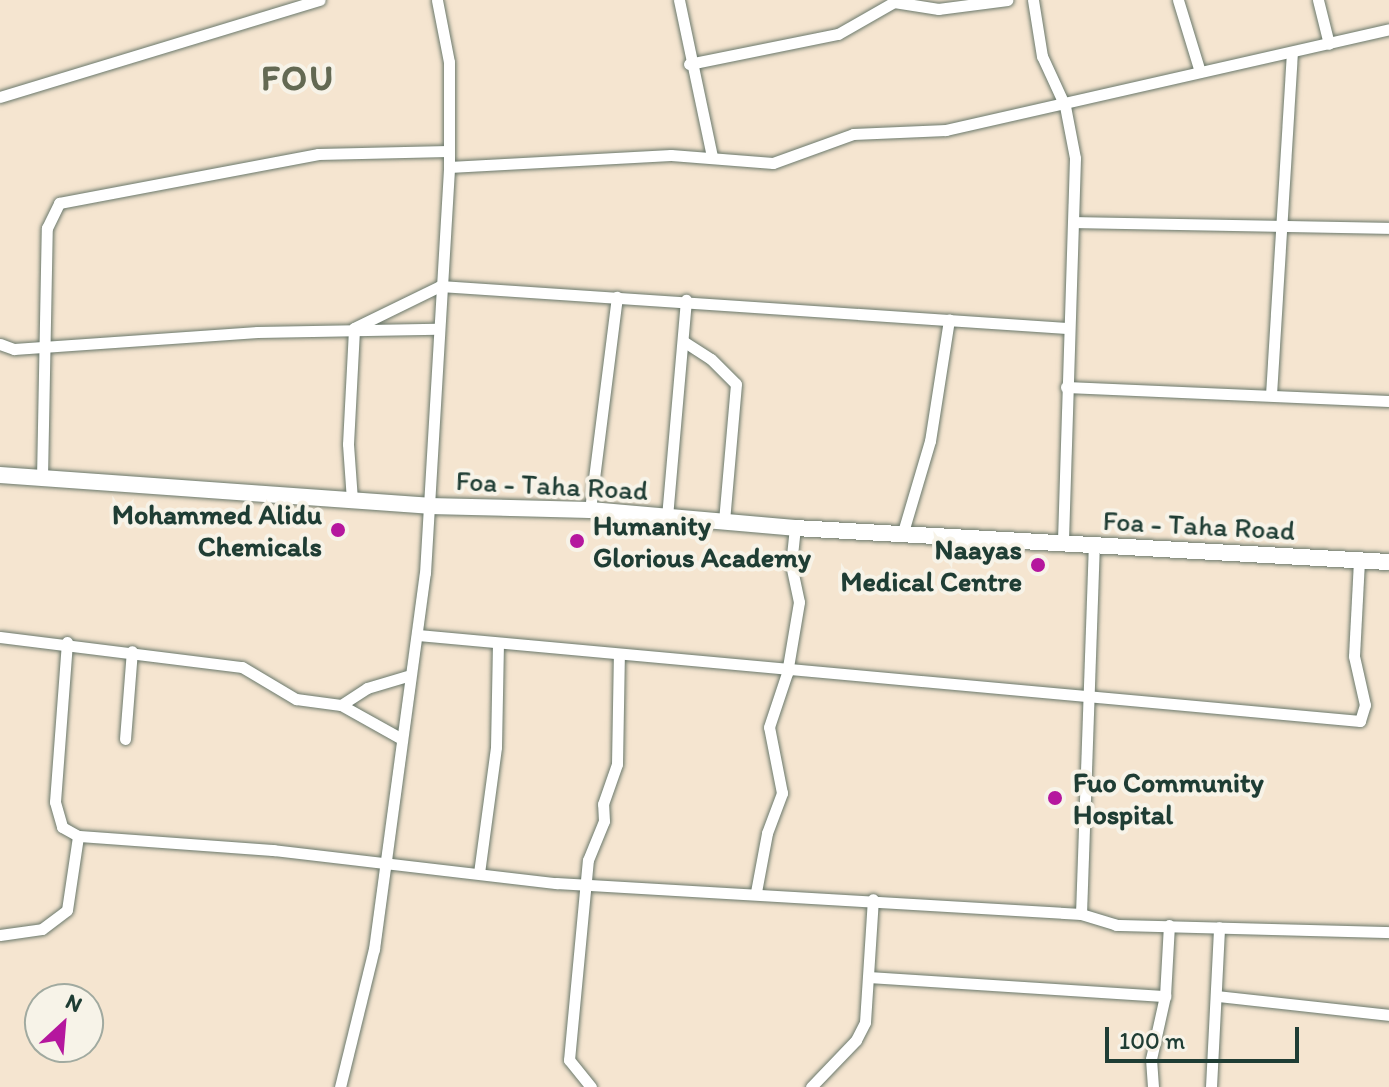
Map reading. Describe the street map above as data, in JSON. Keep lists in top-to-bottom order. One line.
{"streets":{"street":["Foa - Taha Road"]},"districts":["FOU"],"places":["Mohammed Alidu Chemicals","Humanity Glorious Academy","Naayas Medical Centre","Fuo Community Hospital"],"scale_bar":"100 m","north":"top right"}
